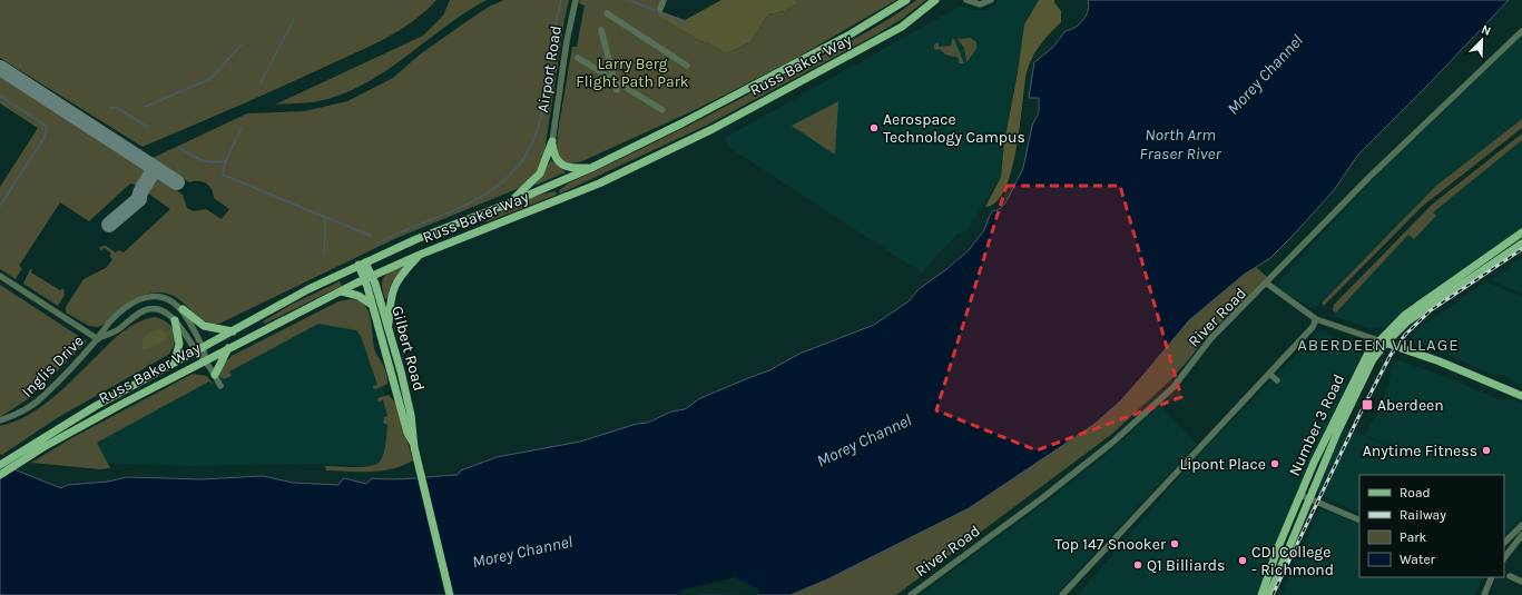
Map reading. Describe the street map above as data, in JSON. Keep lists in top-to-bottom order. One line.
{"streets":{"main road":["Russ Baker Way","Gilbert Road","Number 3 Road"],"street":["Airport Road","River Road","Inglis Drive"]},"crossings":[["Russ Baker Way","Gilbert Road"],["Russ Baker Way","Inglis Drive"]],"districts":["ABERDEEN VILLAGE"],"water":["Morey Channel","North Arm Fraser River"],"parks":["Larry Berg Flight Path Park"],"places":{"other":["Aerospace Technology Campus","Anytime Fitness","Lipont Place","Top 147 Snooker","CDI College - Richmond","Q1 Billiards"],"transit":["Aberdeen"]},"legend":["Road","Railway","Park","Water"],"north":"top right"}
